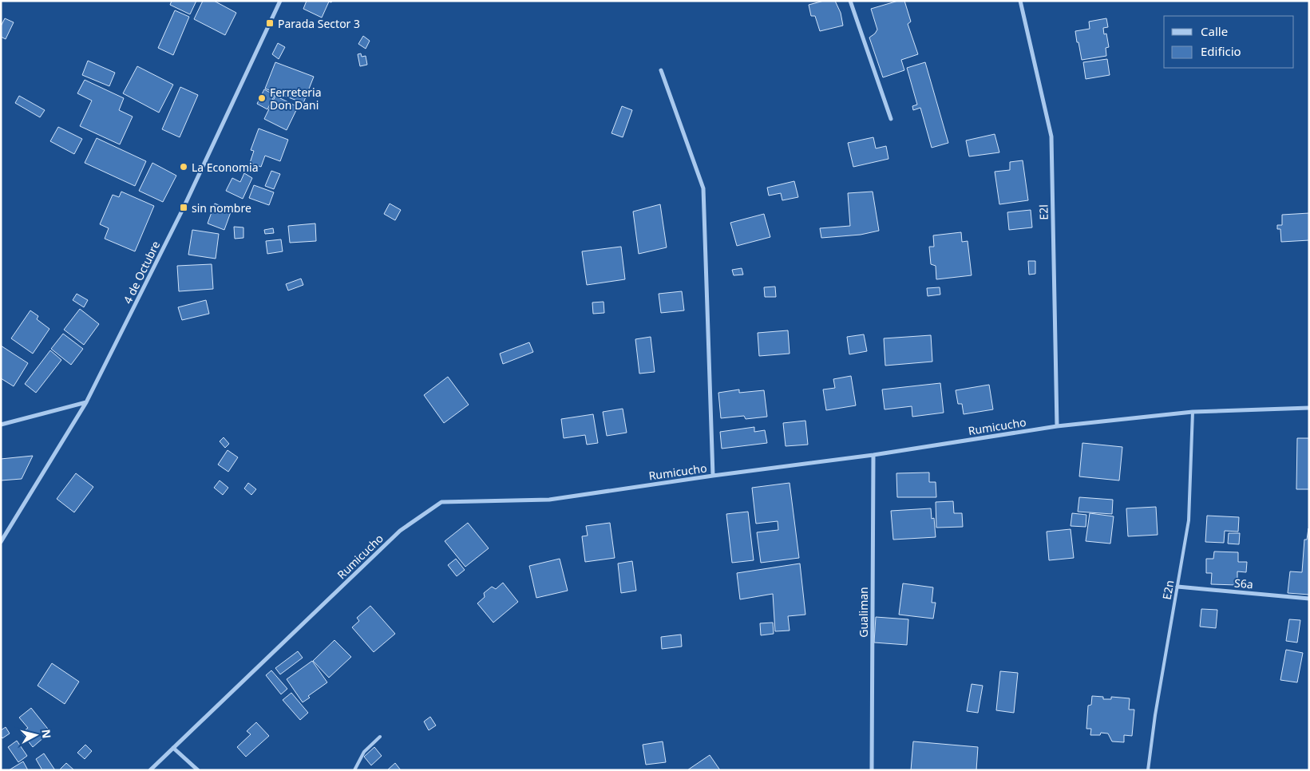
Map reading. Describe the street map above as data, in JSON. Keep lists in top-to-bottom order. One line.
{"streets":{"street":["E2l","4 de Octubre","Rumicucho","S6a","Gualiman"],"lane":["E2n"]},"crossings":[["E2l","Rumicucho"],["Rumicucho","E2n"],["Rumicucho","Gualiman"],["S6a","E2n"]],"places":{"transit":["Parada Sector 3","sin nombre"],"other":["Ferreteria Don Dani","La Economia"]},"legend":["Calle","Edificio"],"north":"right"}
